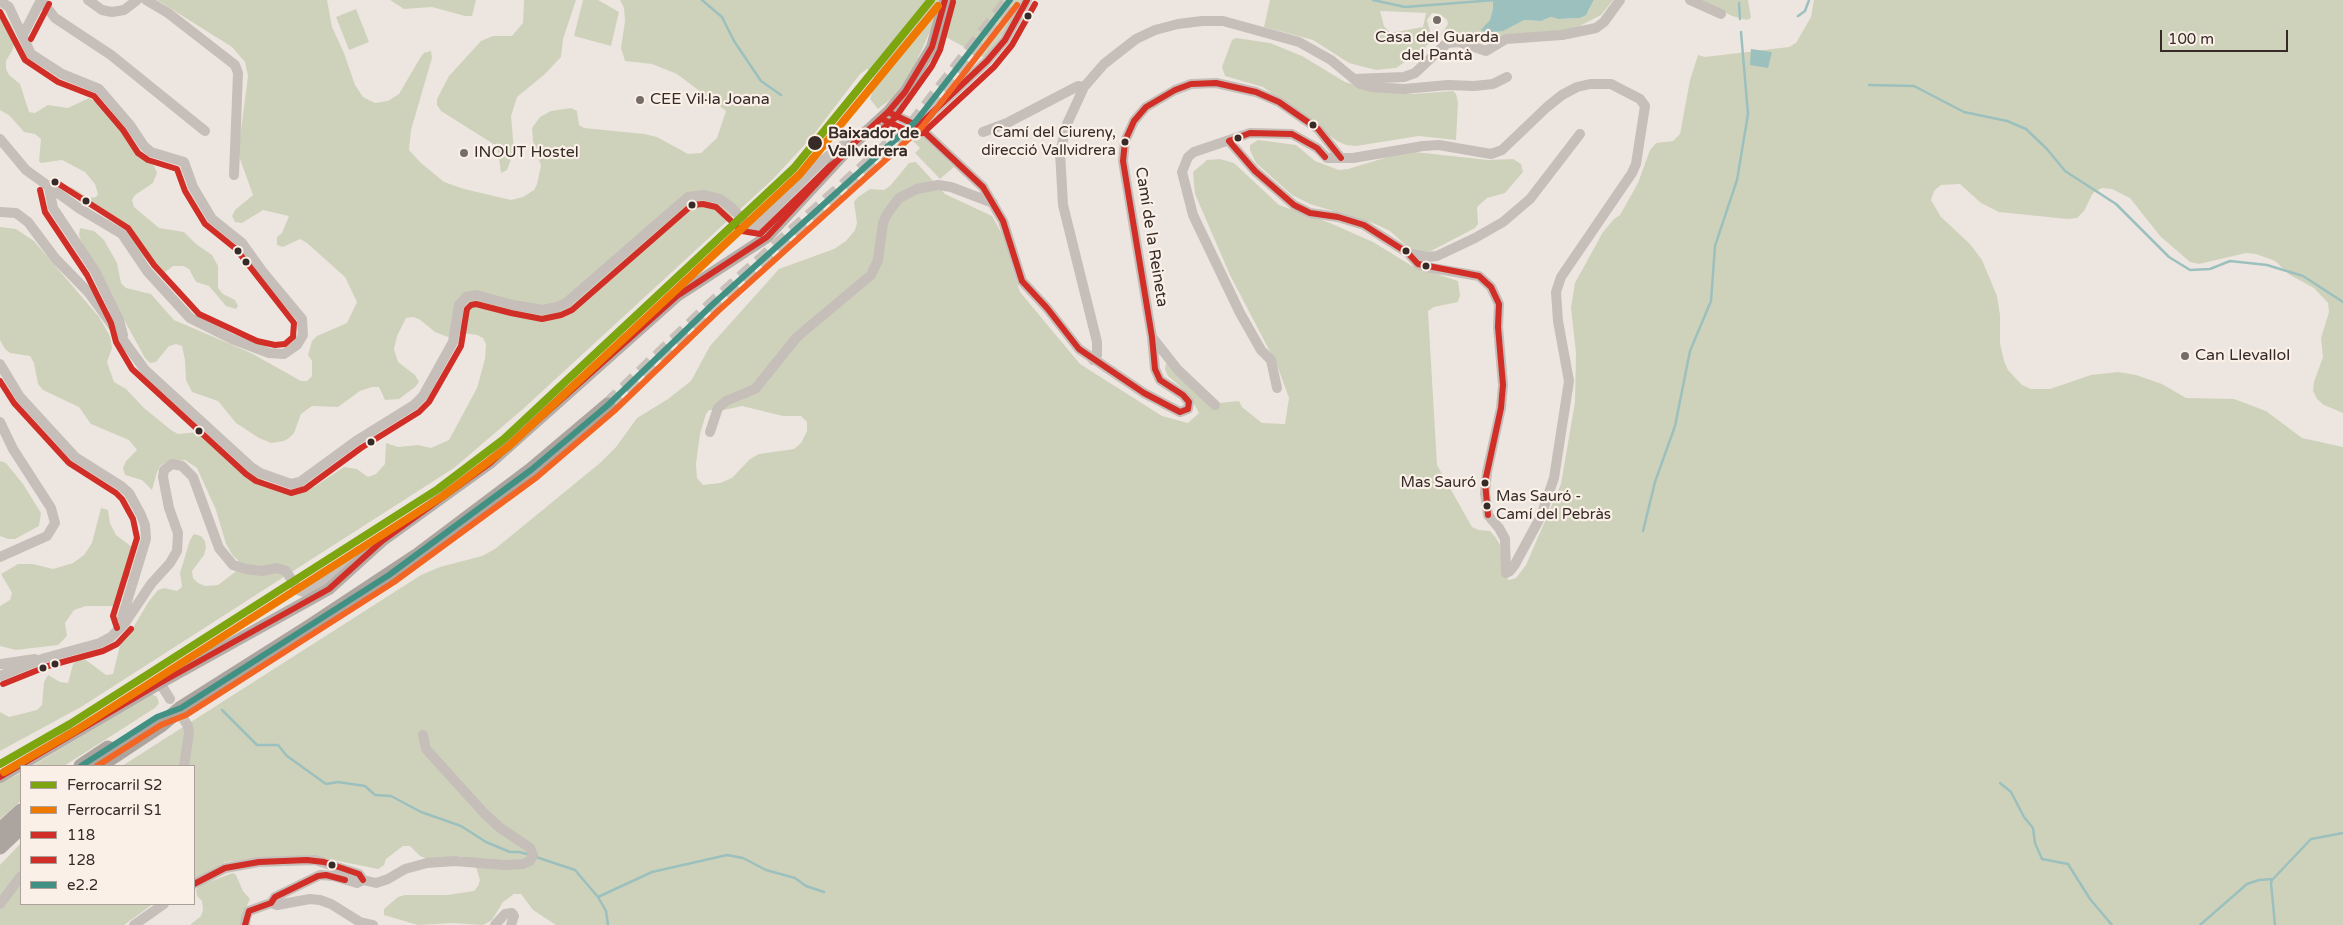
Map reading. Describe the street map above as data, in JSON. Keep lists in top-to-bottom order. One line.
{"streets":{"street":["Camí de la Reineta"]},"places":["Casa del Guarda del Pantà","CEE Vil·la Joana","Camí del Ciureny, direcció Vallvidrera","Baixador de Vallvidrera","INOUT Hostel","Can Llevallol","Mas Sauró","Mas Sauró - Camí del Pebràs"],"lines":["rail line S2","transit line 118","transit line e2.2","transit line 128","rail line S1"],"legend":["Ferrocarril S2","Ferrocarril S1","118","128","e2.2"],"scale_bar":"100 m"}
